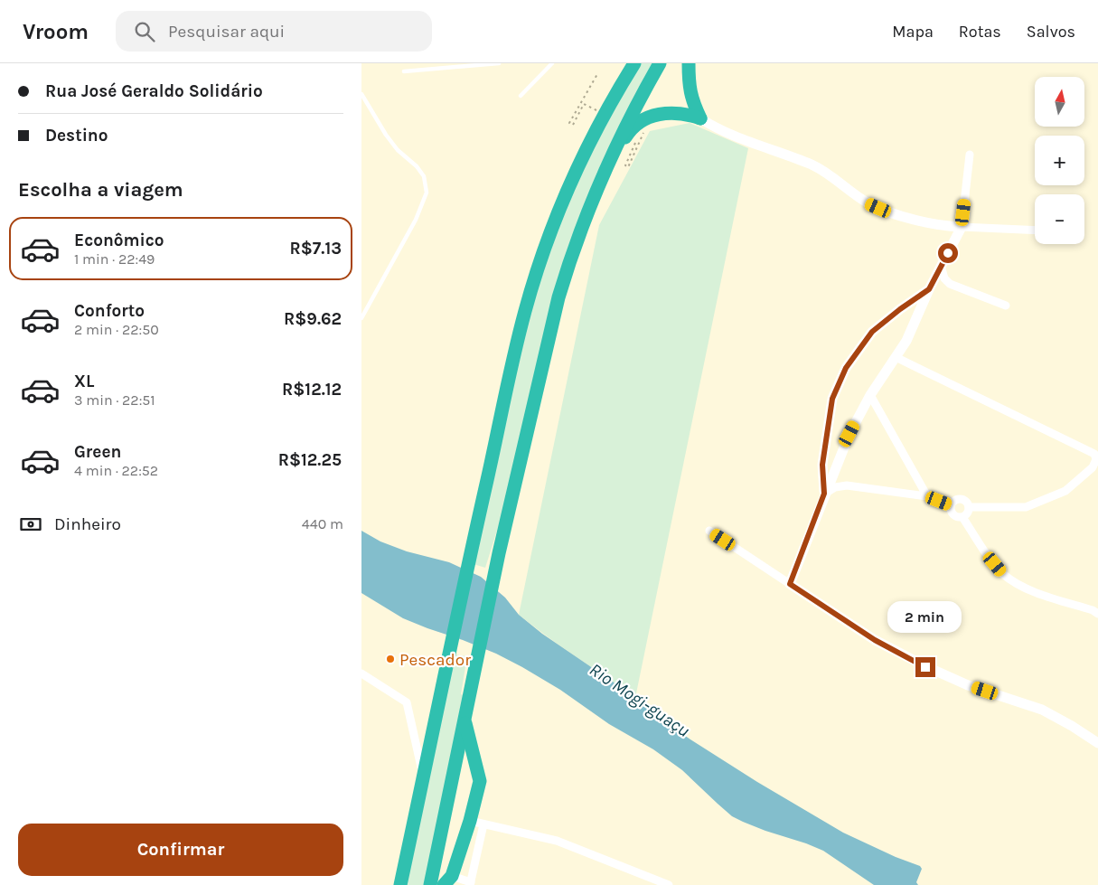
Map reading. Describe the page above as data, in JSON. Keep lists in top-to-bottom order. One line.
{"water":["Rio Mogi-guaçu"],"places":["Pescador"],"north":"top","page":{"header":"Vroom","search":"Pesquisar aqui","nav":["Mapa","Rotas","Salvos"],"banner":["Rua José Geraldo Solidário","Destino"],"map_buttons":["+","−"],"heading":"Escolha a viagem","list":[{"name":"Econômico","note":"1 min · 22:49","value":"R$7.13"},{"name":"Conforto","note":"2 min · 22:50","value":"R$9.62"},{"name":"XL","note":"3 min · 22:51","value":"R$12.12"},{"name":"Green","note":"4 min · 22:52","value":"R$12.25"}],"pay":["Dinheiro","440 m"],"bubble":"2 min","buttons":"Confirmar"}}
